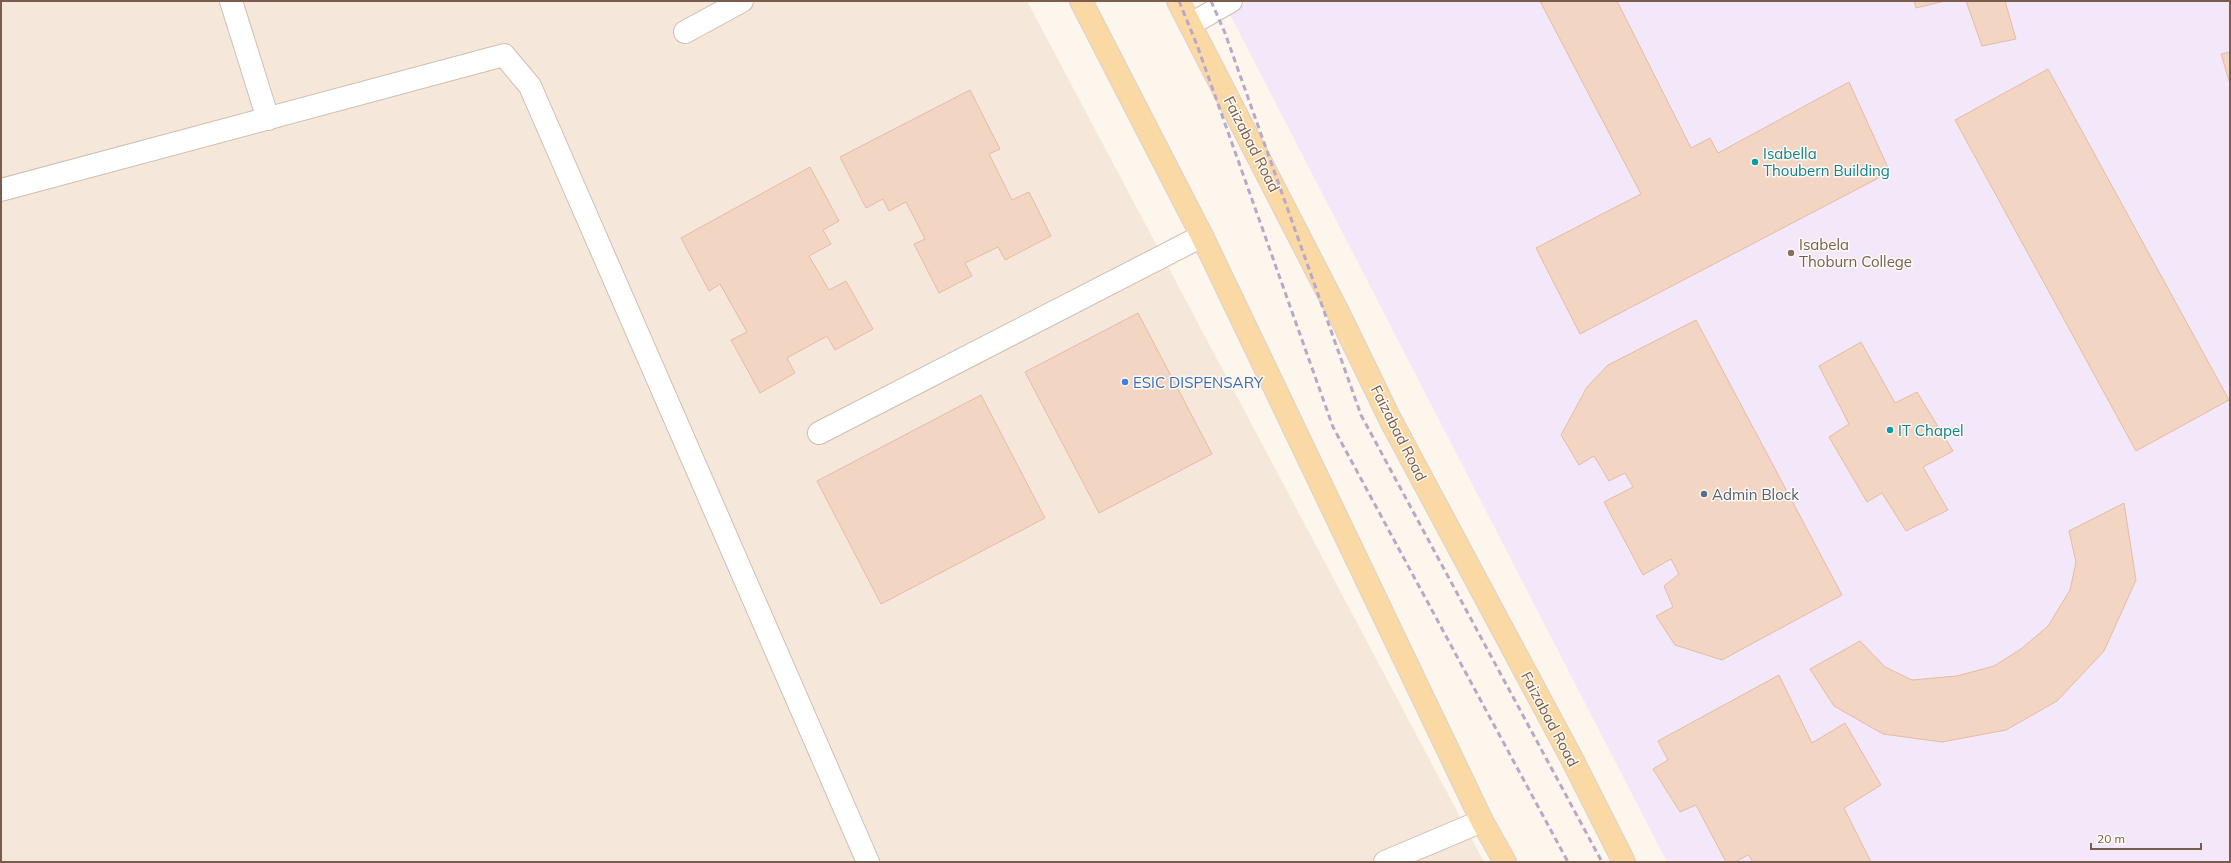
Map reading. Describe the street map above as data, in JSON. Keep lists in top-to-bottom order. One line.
{"streets":{"main road":["Faizabad Road"]},"places":["Isabella Thoubern Building","Isabela Thoburn College","ESIC DISPENSARY","IT Chapel","Admin Block"],"scale_bar":"20 m"}
